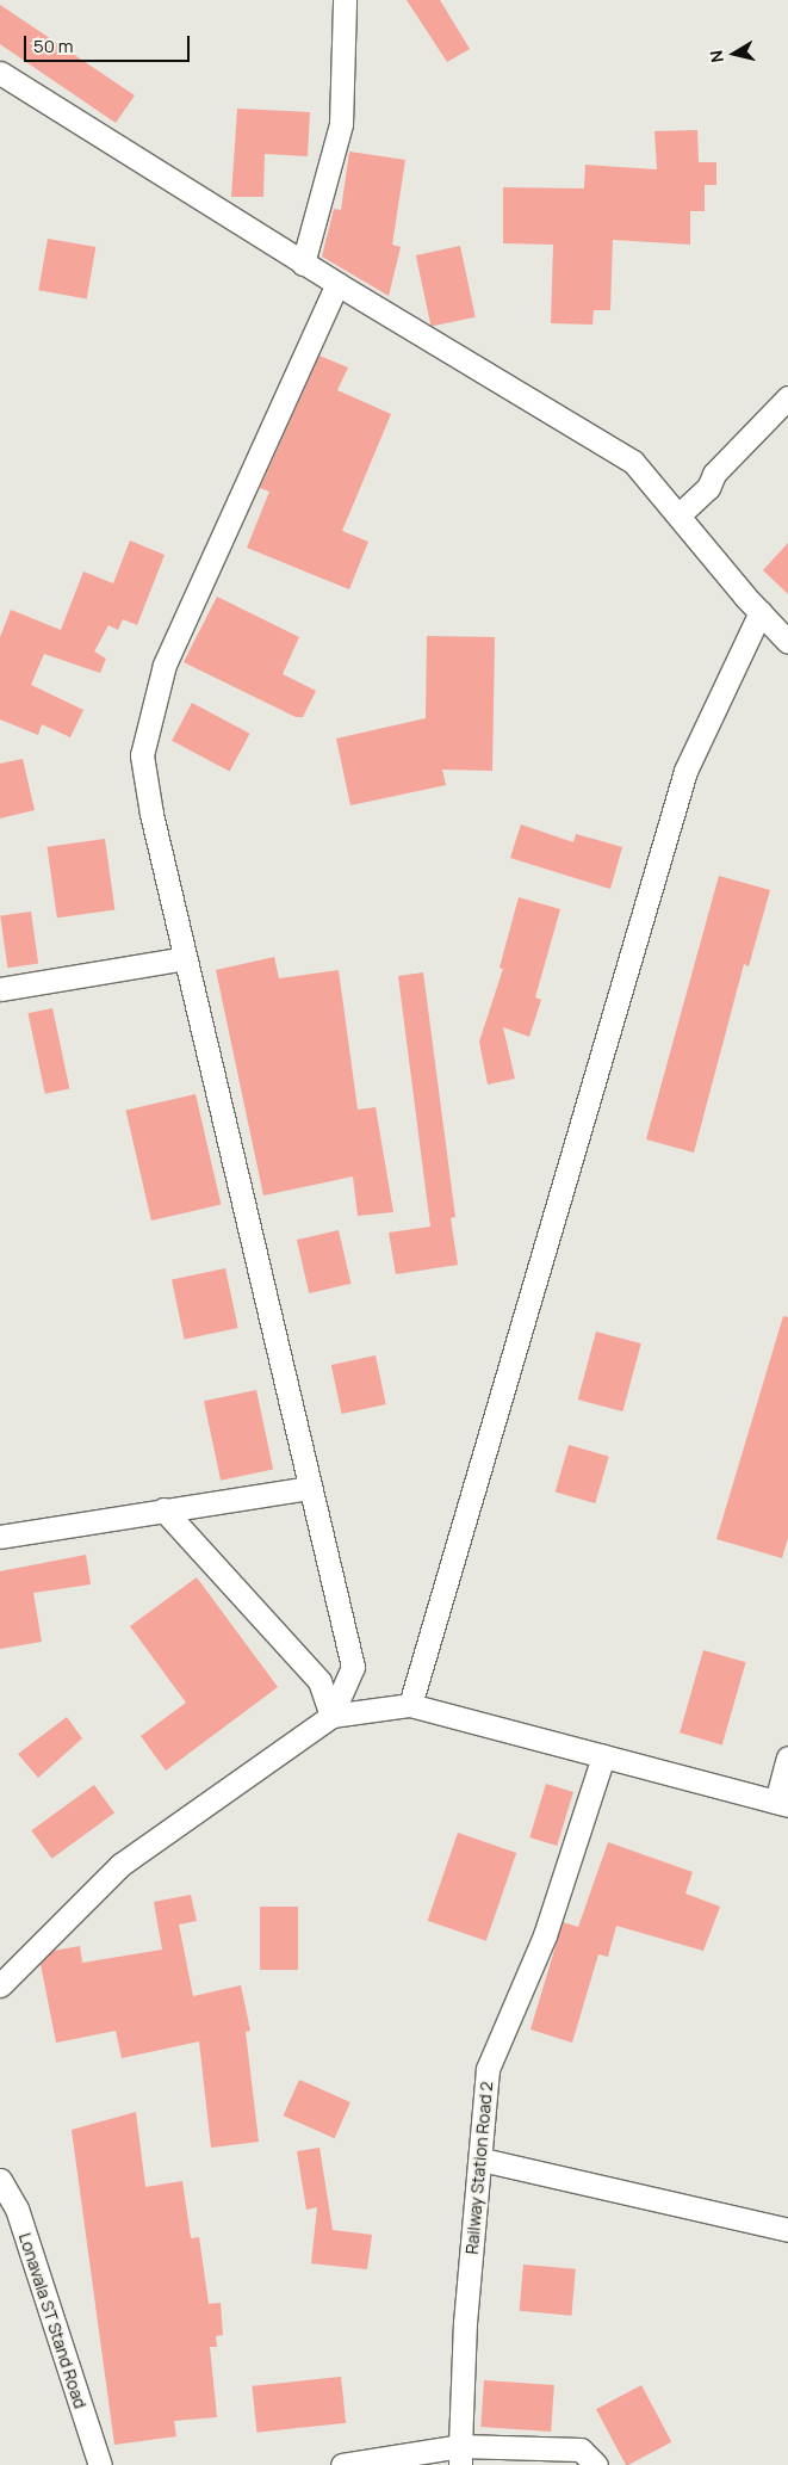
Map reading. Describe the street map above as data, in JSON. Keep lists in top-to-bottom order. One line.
{"streets":{"street":["Railway Station Road 2","Lonavala ST Stand Road"]},"scale_bar":"50 m","north":"left"}
